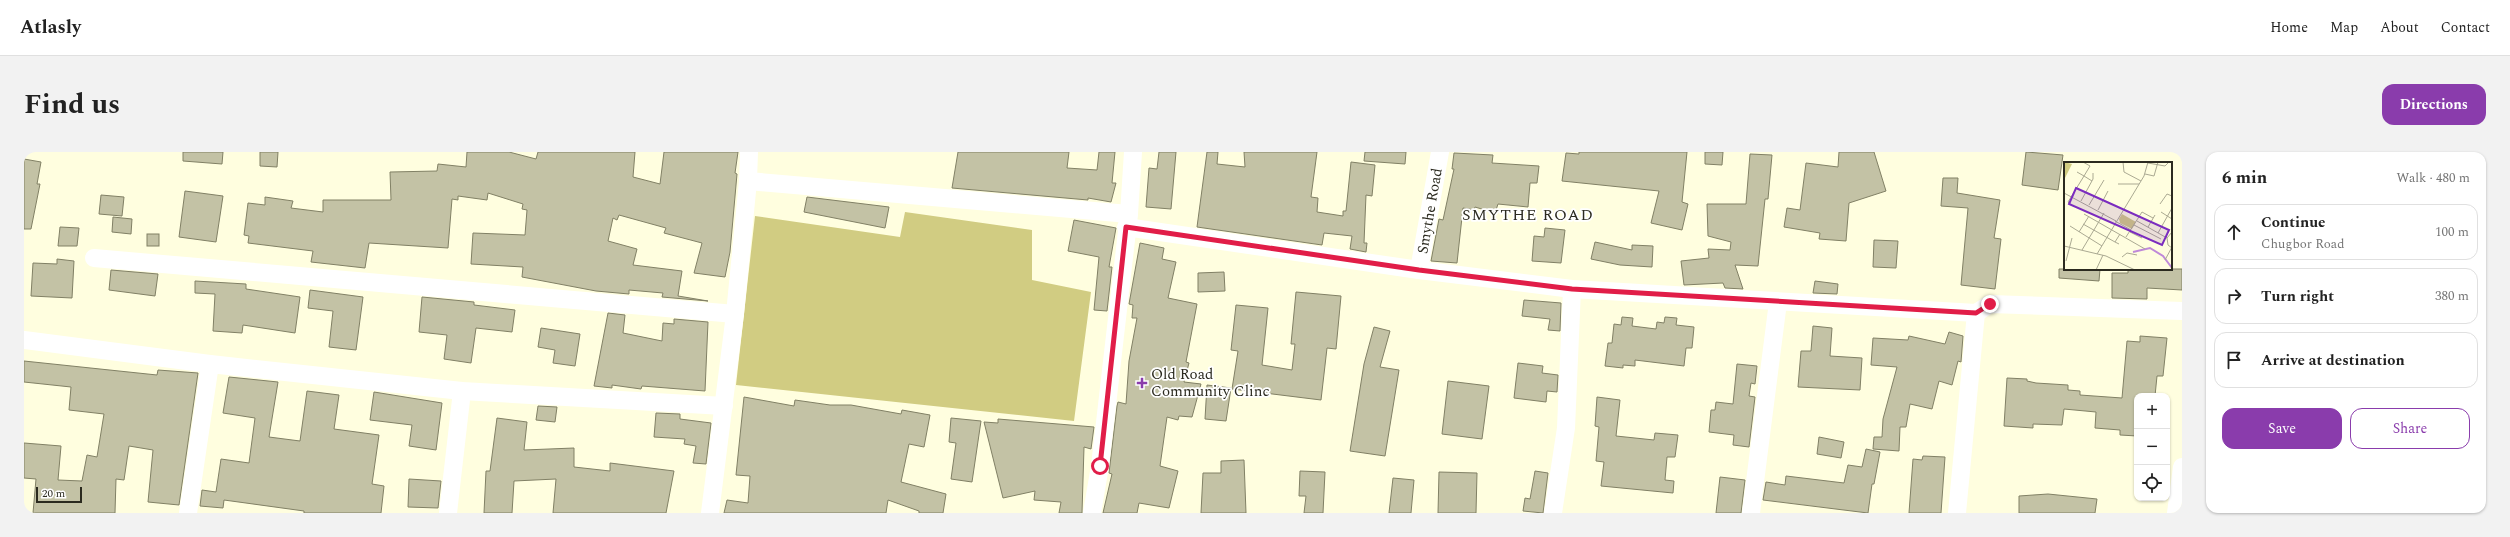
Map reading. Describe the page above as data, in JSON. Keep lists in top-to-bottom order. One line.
{"streets":{"street":["Smythe Road"]},"districts":["SMYTHE ROAD"],"places":{"health":["Old Road Community Clinc"]},"scale_bar":"20 m","page":{"header":"Atlasly","nav":["Home","Map","About","Contact"],"title":"Find us","buttons":["Directions",["Save","Share"]],"heading":["6 min","Walk · 480 m"],"list":[["Continue","Chugbor Road","100 m"],["Turn right","380 m"],"Arrive at destination"],"map_buttons":["+","−"],"scale":"20 m"}}
